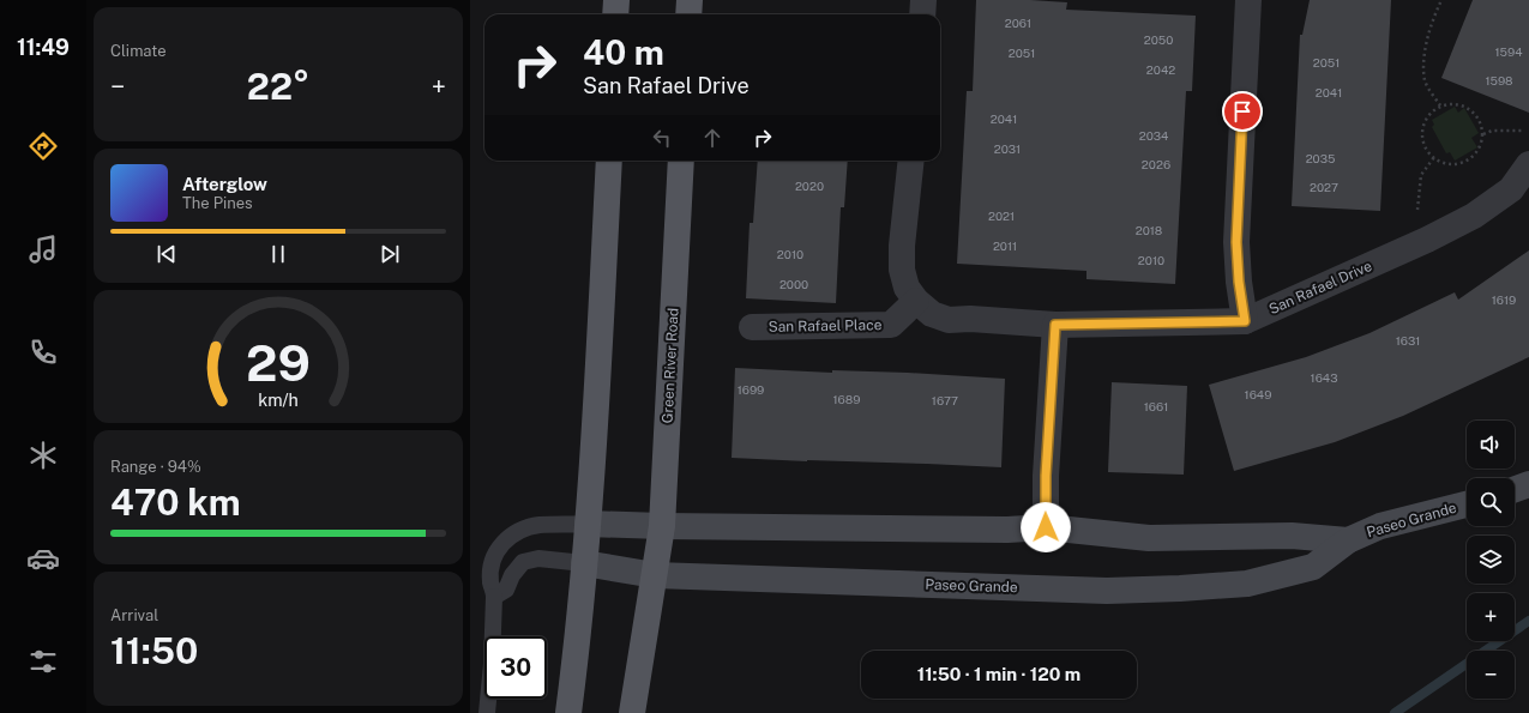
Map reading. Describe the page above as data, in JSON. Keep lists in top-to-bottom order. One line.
{"streets":{"main road":["Green River Road","Paseo Grande"],"street":["San Rafael Drive","San Rafael Place"]},"crossings":[["San Rafael Drive","San Rafael Place"],["Green River Road","Paseo Grande"]],"house_numbers":["2061","2050","1594","2051","2051","2042","1598","2041","2041","2034","2031","2035","2026","2020","2027","2021","2018","2011","2010","2010","2000","1619","1631","1643","1699","1649","1689","1677","1661"],"page":{"tabs":"11:49","tile":["Climate",["Range · 94%","470 km"],["Arrival","11:50"]],"turn":["40 m","San Rafael Drive"],"heat":["−","22°","+"],"song":["Afterglow","The Pines"],"map_buttons":["+","−"],"limit":"30","trip":"11:50 · 1 min · 120 m","gauge":["29","km/h"]}}
